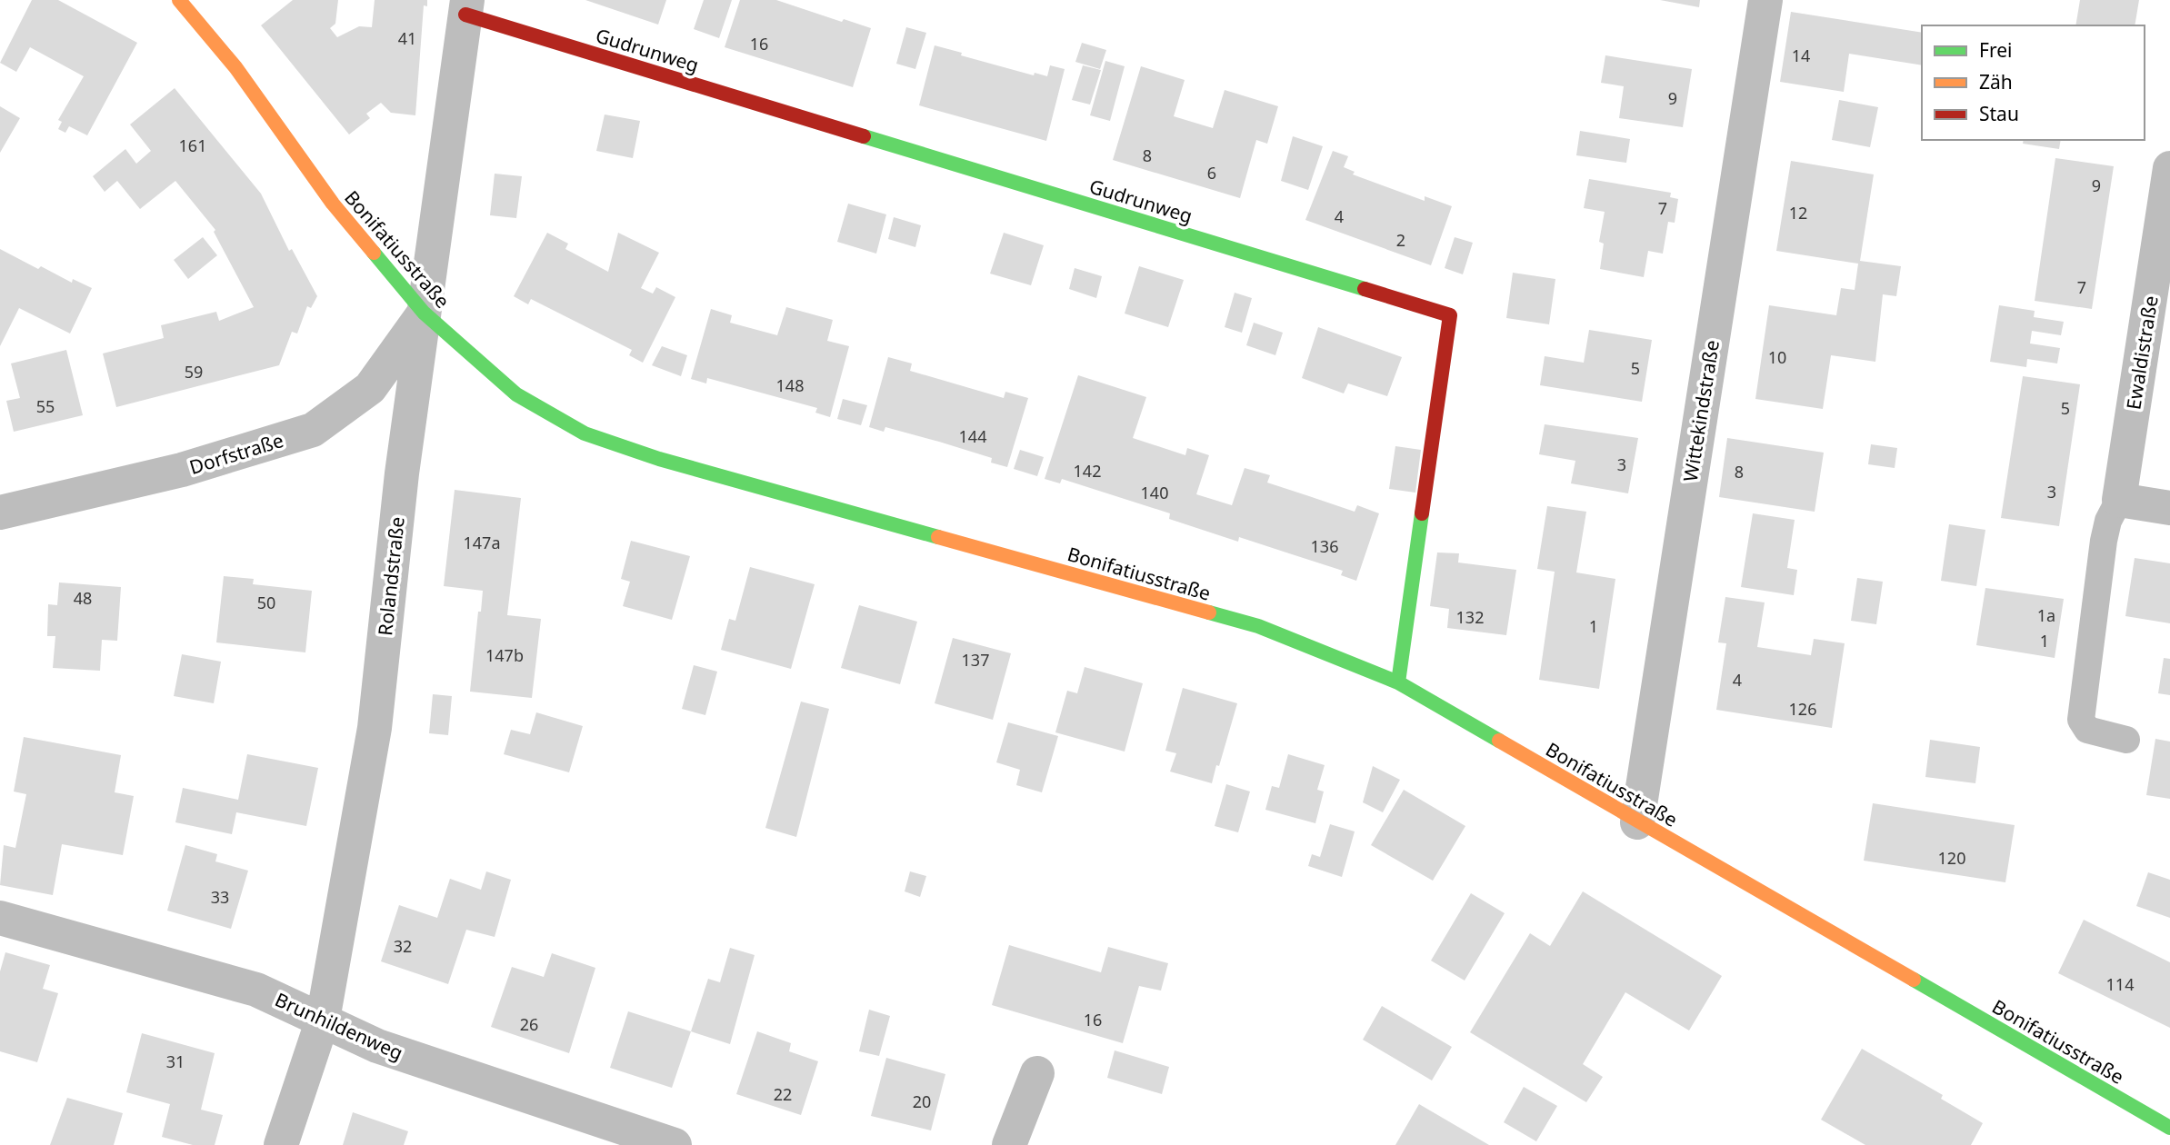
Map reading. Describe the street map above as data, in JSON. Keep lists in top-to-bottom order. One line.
{"streets":{"street":["Gudrunweg","Bonifatiusstraße","Ewaldistraße","Wittekindstraße","Dorfstraße","Rolandstraße","Brunhildenweg"]},"crossings":[["Gudrunweg","Bonifatiusstraße"],["Gudrunweg","Rolandstraße"],["Bonifatiusstraße","Wittekindstraße"],["Bonifatiusstraße","Dorfstraße"],["Bonifatiusstraße","Rolandstraße"],["Dorfstraße","Rolandstraße"],["Rolandstraße","Brunhildenweg"]],"house_numbers":["41","16","14","9","161","8","6","9","7","12","4","2","7","10","5","59","148","55","5","144","3","142","8","3","140","147a","136","48","50","1a","132","1","1","147b","137","4","126","120","33","32","114","16","26","31","22","20"],"legend":["Frei","Zäh","Stau"]}
